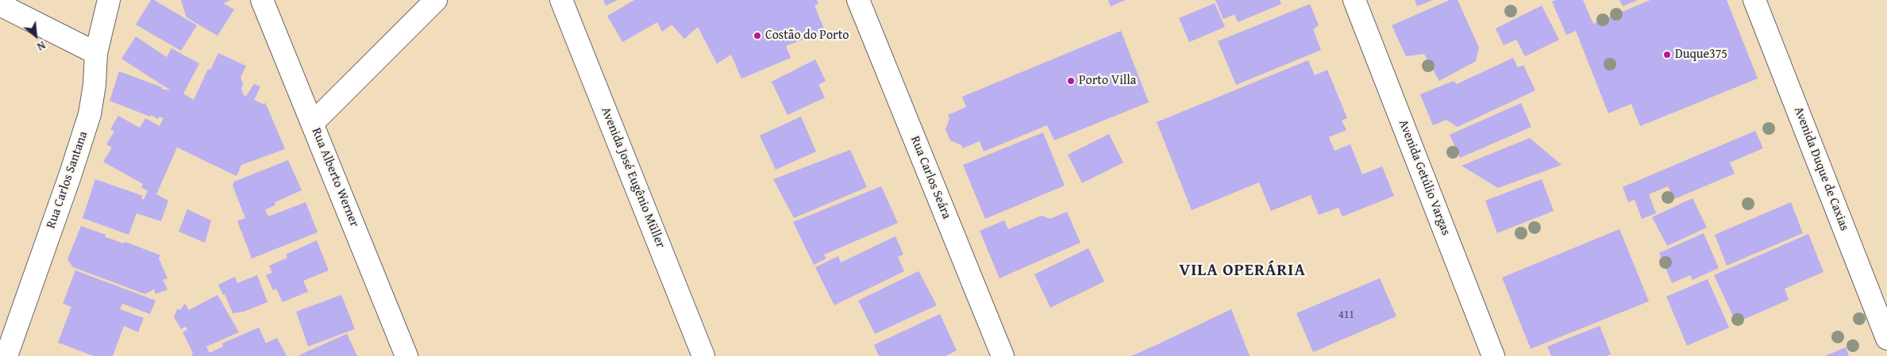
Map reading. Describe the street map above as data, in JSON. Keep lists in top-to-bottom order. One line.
{"streets":{"street":["Avenida Duque de Caxias","Rua Alberto Werner","Avenida José Eugênio Müller","Rua Carlos Seára","Avenida Getúlio Vargas","Rua Carlos Santana"]},"districts":["VILA OPERÁRIA"],"places":["Costão do Porto","Duque375","Porto Villa"],"house_numbers":["411"],"north":"bottom right"}
